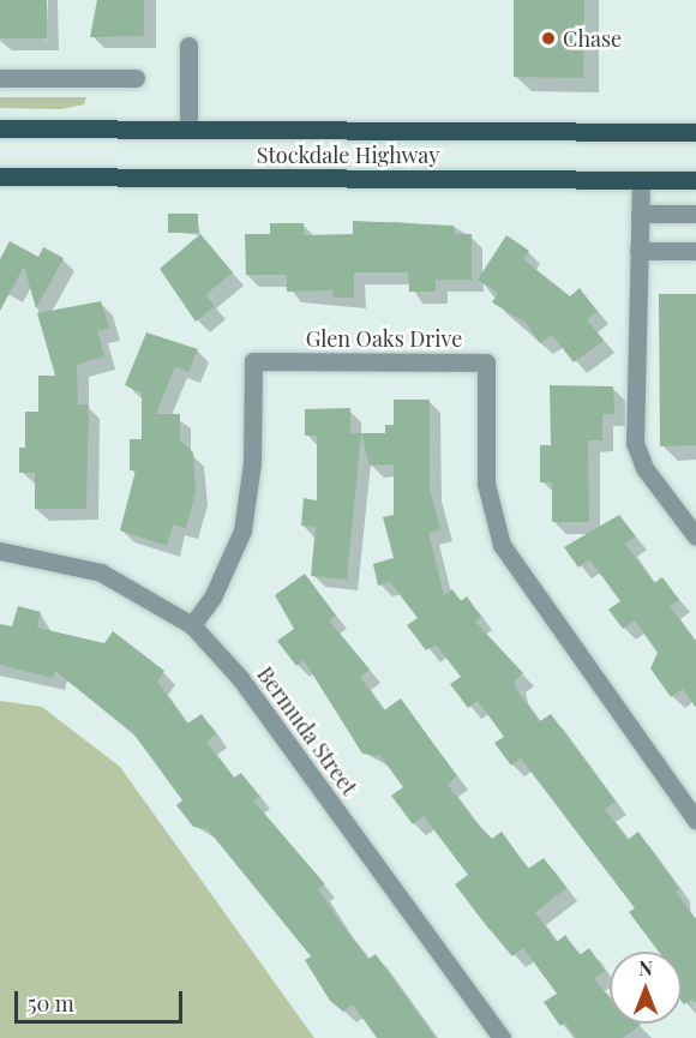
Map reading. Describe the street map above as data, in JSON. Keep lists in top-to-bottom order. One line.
{"streets":{"main road":["Stockdale Highway"],"street":["Glen Oaks Drive","Bermuda Street"]},"crossings":[["Glen Oaks Drive","Bermuda Street"]],"places":["Chase"],"scale_bar":"50 m","north":"top"}
